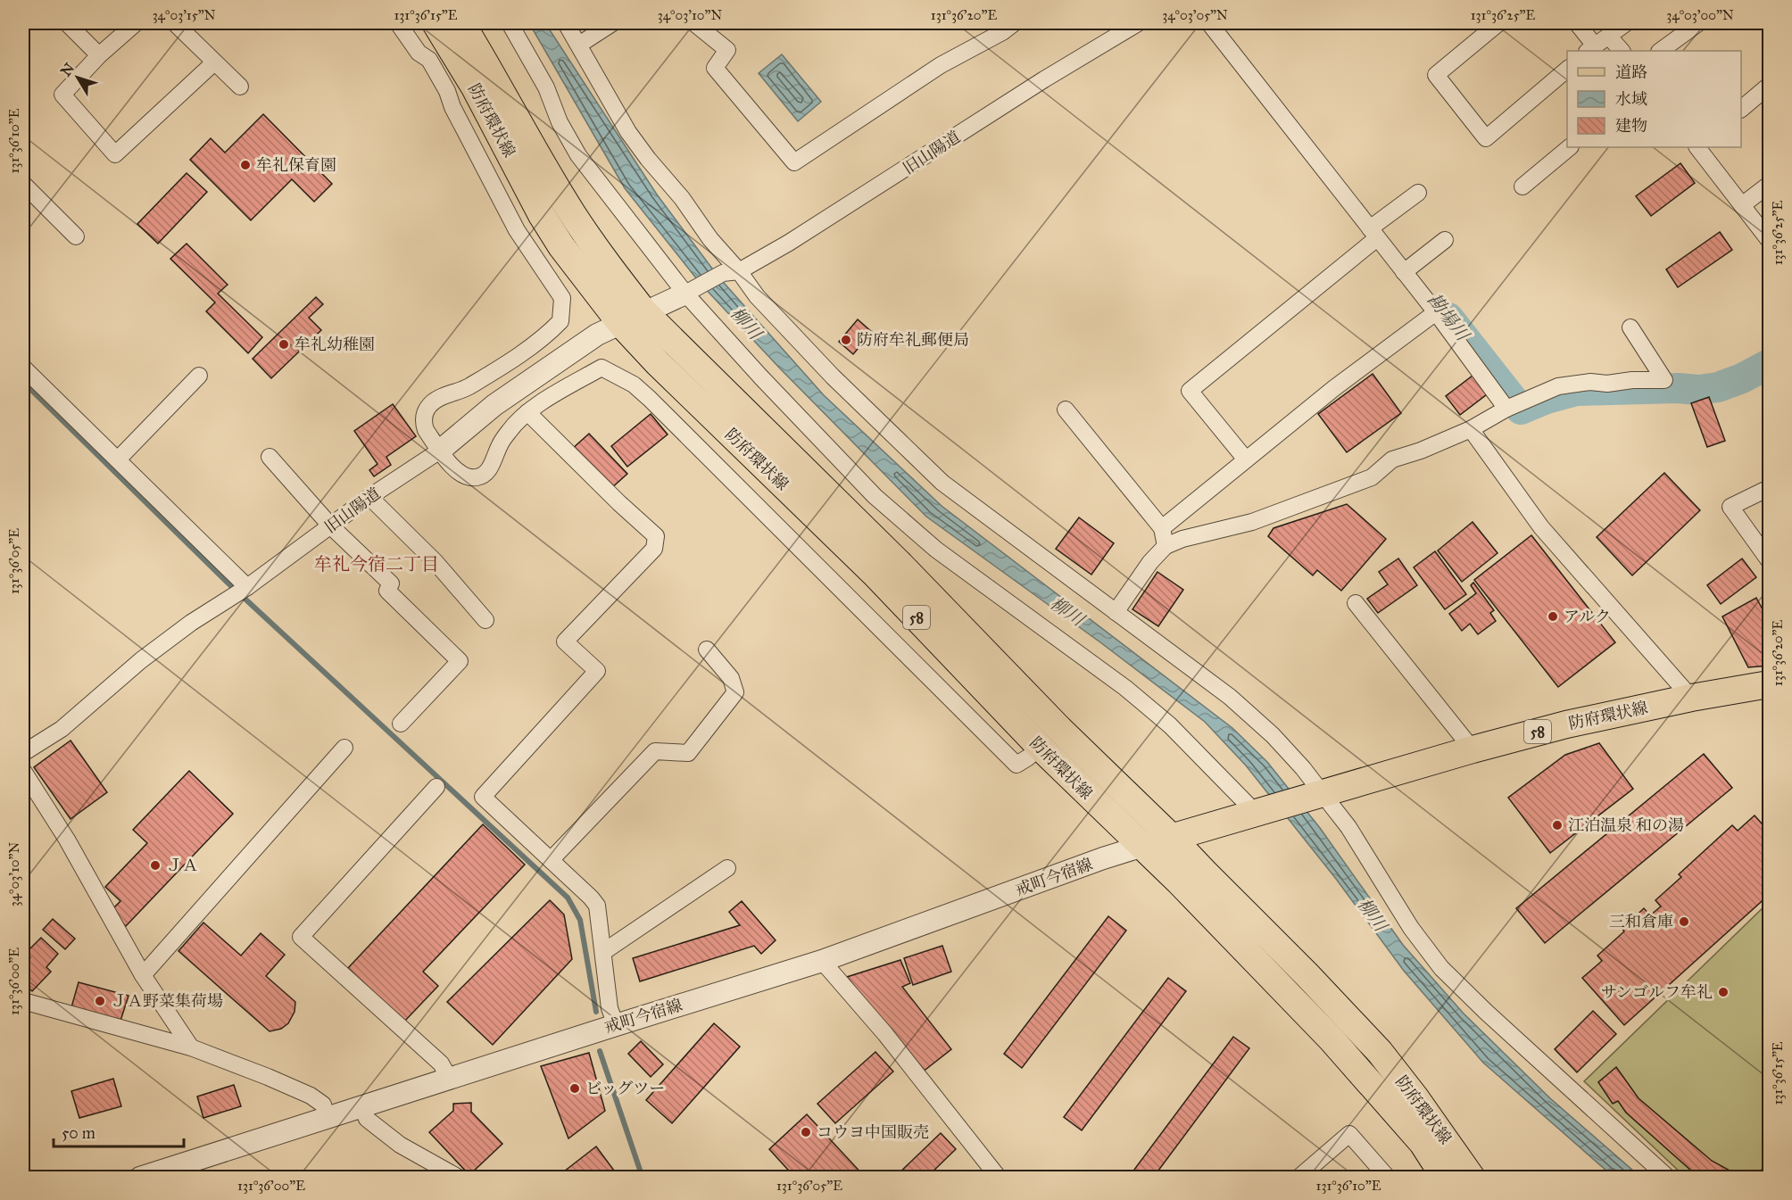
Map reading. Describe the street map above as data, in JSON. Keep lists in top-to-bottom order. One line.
{"streets":{"main road":["防府環状線","58"],"street":["旧山陽道","戒町今宿線"]},"crossings":[["防府環状線","旧山陽道"],["防府環状線","戒町今宿線"]],"districts":["牟礼今宿二丁目"],"water":["勘場川","柳川"],"places":["牟礼保育園","防府牟礼郵便局","牟礼幼稚園","アルク","江泊温泉 和の湯","ＪＡ","三和倉庫","サンゴルフ牟礼","ＪＡ野菜集荷場","ビッグツー","コウヨ中国販売"],"legend":["道路","水域","建物"],"scale_bar":"50 m","north":"top left","coordinates":["34°03'15\"N","131°36'15\"E","34°03'10\"N","131°36'20\"E","34°03'05\"N","131°36'25\"E","34°03'00\"N","131°36'10\"E","131°36'05\"E","131°36'00\"E"]}
